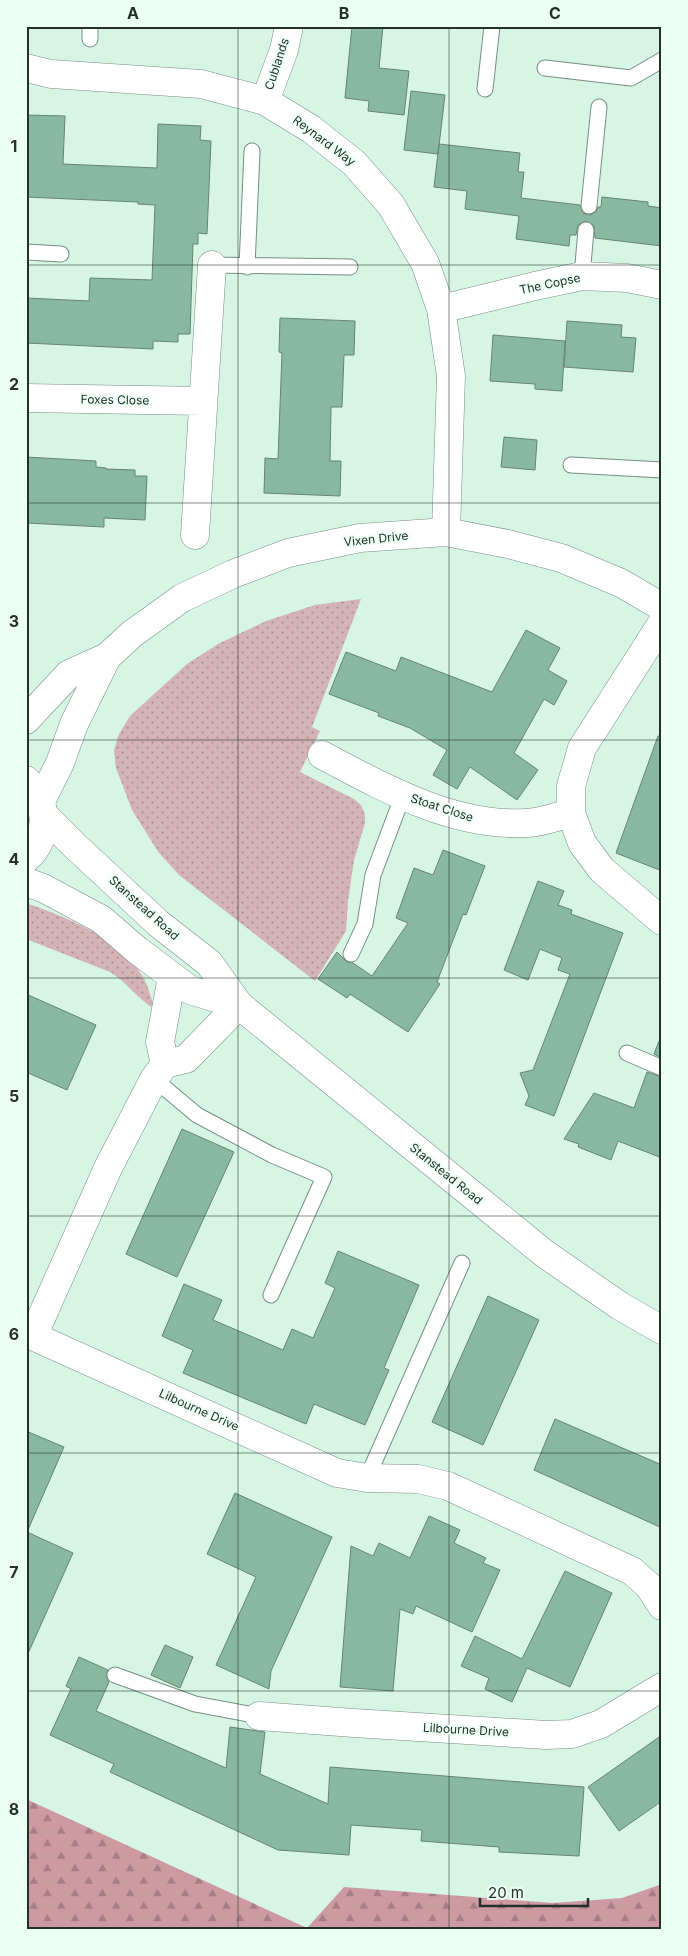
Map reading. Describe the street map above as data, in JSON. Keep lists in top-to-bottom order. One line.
{"streets":{"street":["Cublands","Reynard Way","The Copse","Foxes Close","Vixen Drive","Stoat Close","Stanstead Road","Lilbourne Drive"]},"crossings":[["Cublands","Reynard Way"],["Reynard Way","The Copse"],["Reynard Way","Vixen Drive"],["Vixen Drive","Stanstead Road"]],"scale_bar":"20 m","grid":{"columns":["A","B","C"],"rows":["1","2","3","4","5","6","7","8"]}}
